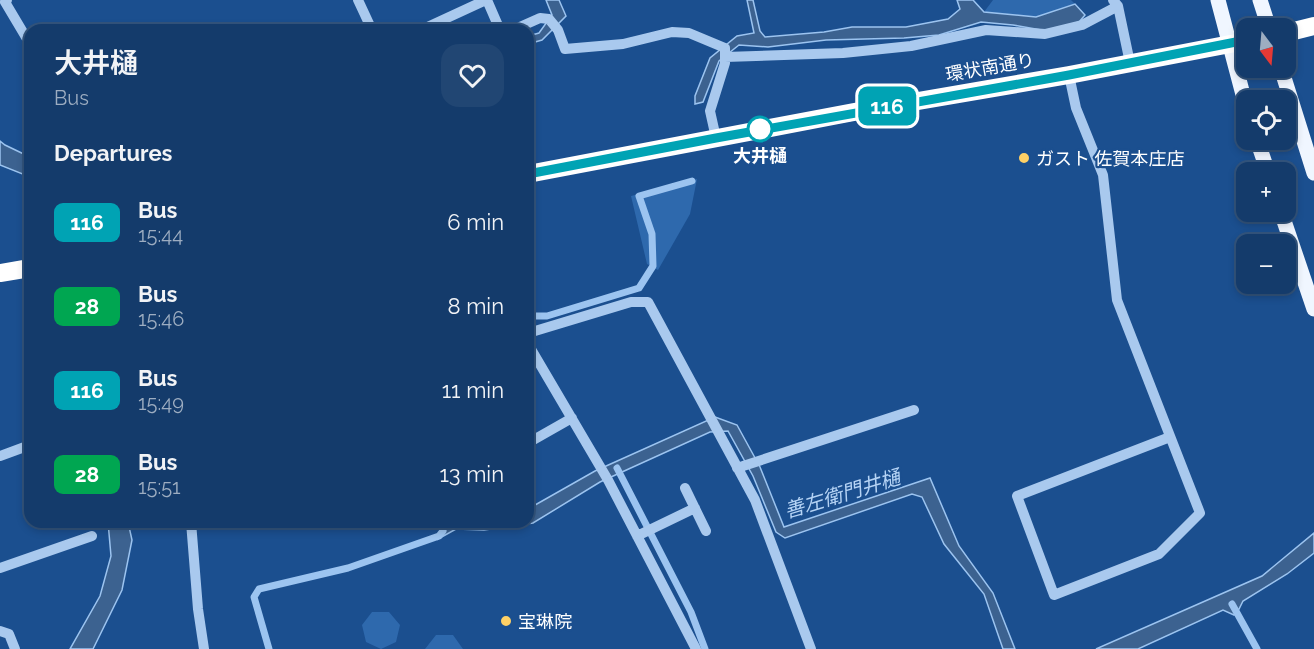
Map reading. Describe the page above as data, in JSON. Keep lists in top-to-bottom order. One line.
{"streets":{"highway":["環状南通り"]},"water":["善左衛門井樋"],"places":["大井樋","ガスト 佐賀本庄店","宝琳院"],"lines":["bus line 116"],"north":"bottom","page":{"on_map":"116","map_buttons":["+","−"],"heading":[["大井樋","Bus"],"Departures"],"list":[{"mark":"116","name":"Bus","note":"15:44","value":"6 min"},{"mark":"28","name":"Bus","note":"15:46","value":"8 min"},{"mark":"116","name":"Bus","note":"15:49","value":"11 min"},{"mark":"28","name":"Bus","note":"15:51","value":"13 min"}]}}
